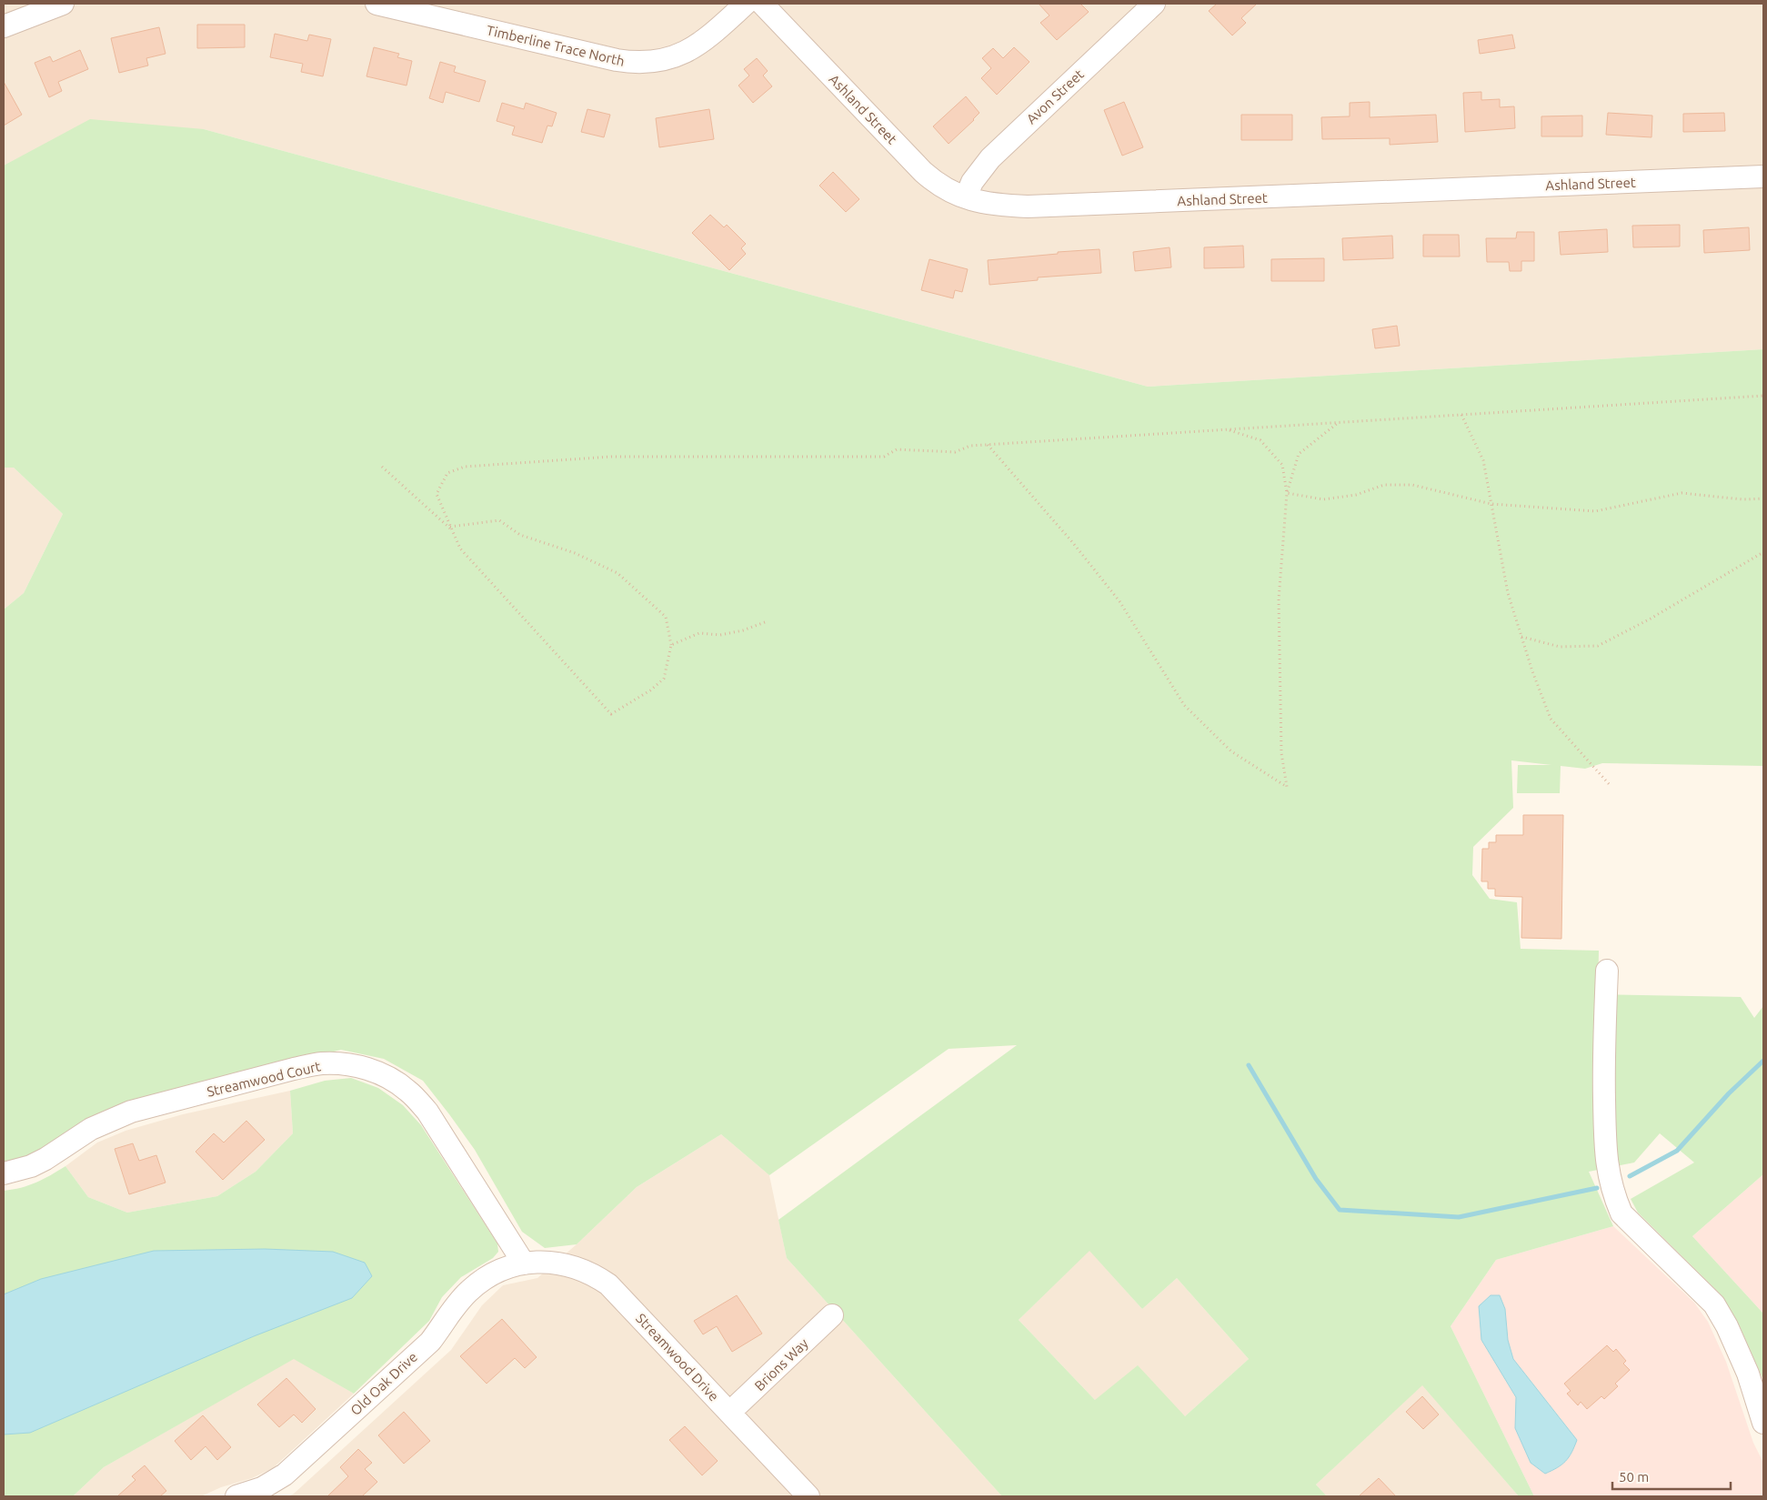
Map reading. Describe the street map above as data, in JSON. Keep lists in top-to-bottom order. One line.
{"streets":{"street":["Timberline Trace North","Avon Street","Ashland Street","Streamwood Court","Streamwood Drive","Brions Way","Old Oak Drive"]},"crossings":[["Avon Street","Ashland Street"],["Streamwood Court","Streamwood Drive"],["Streamwood Court","Old Oak Drive"],["Streamwood Drive","Brions Way"],["Streamwood Drive","Old Oak Drive"]],"scale_bar":"50 m"}
